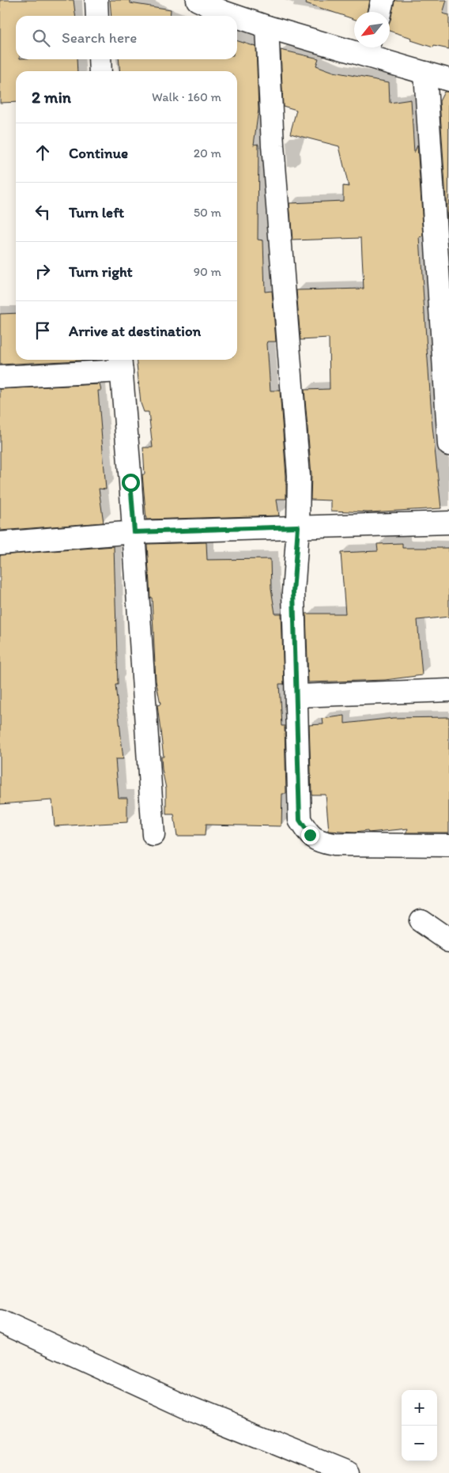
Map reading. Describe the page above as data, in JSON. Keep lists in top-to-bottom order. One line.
{"north":"bottom left","page":{"search":"Search here","heading":["2 min","Walk · 160 m"],"list":[["Continue","20 m"],["Turn left","50 m"],["Turn right","90 m"],"Arrive at destination"],"map_buttons":["+","−"]}}
